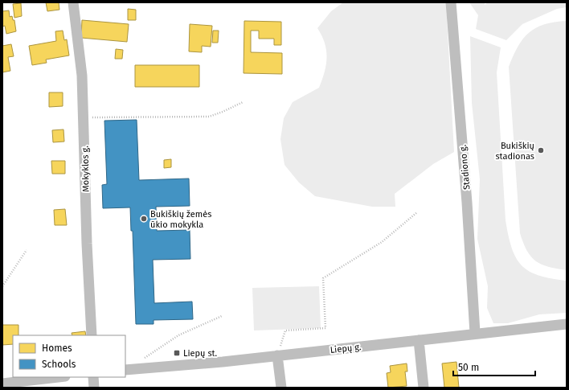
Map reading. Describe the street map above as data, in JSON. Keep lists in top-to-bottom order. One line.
{"streets":{"street":["Stadiono g.","Mokyklos g.","Liepų g."]},"crossings":[["Stadiono g.","Liepų g."]],"places":{"other":["Bukiškių stadionas","Bukiškių žemės ūkio mokykla"],"transit":["Liepų st."]},"legend":["Homes","Schools"],"scale_bar":"50 m"}
